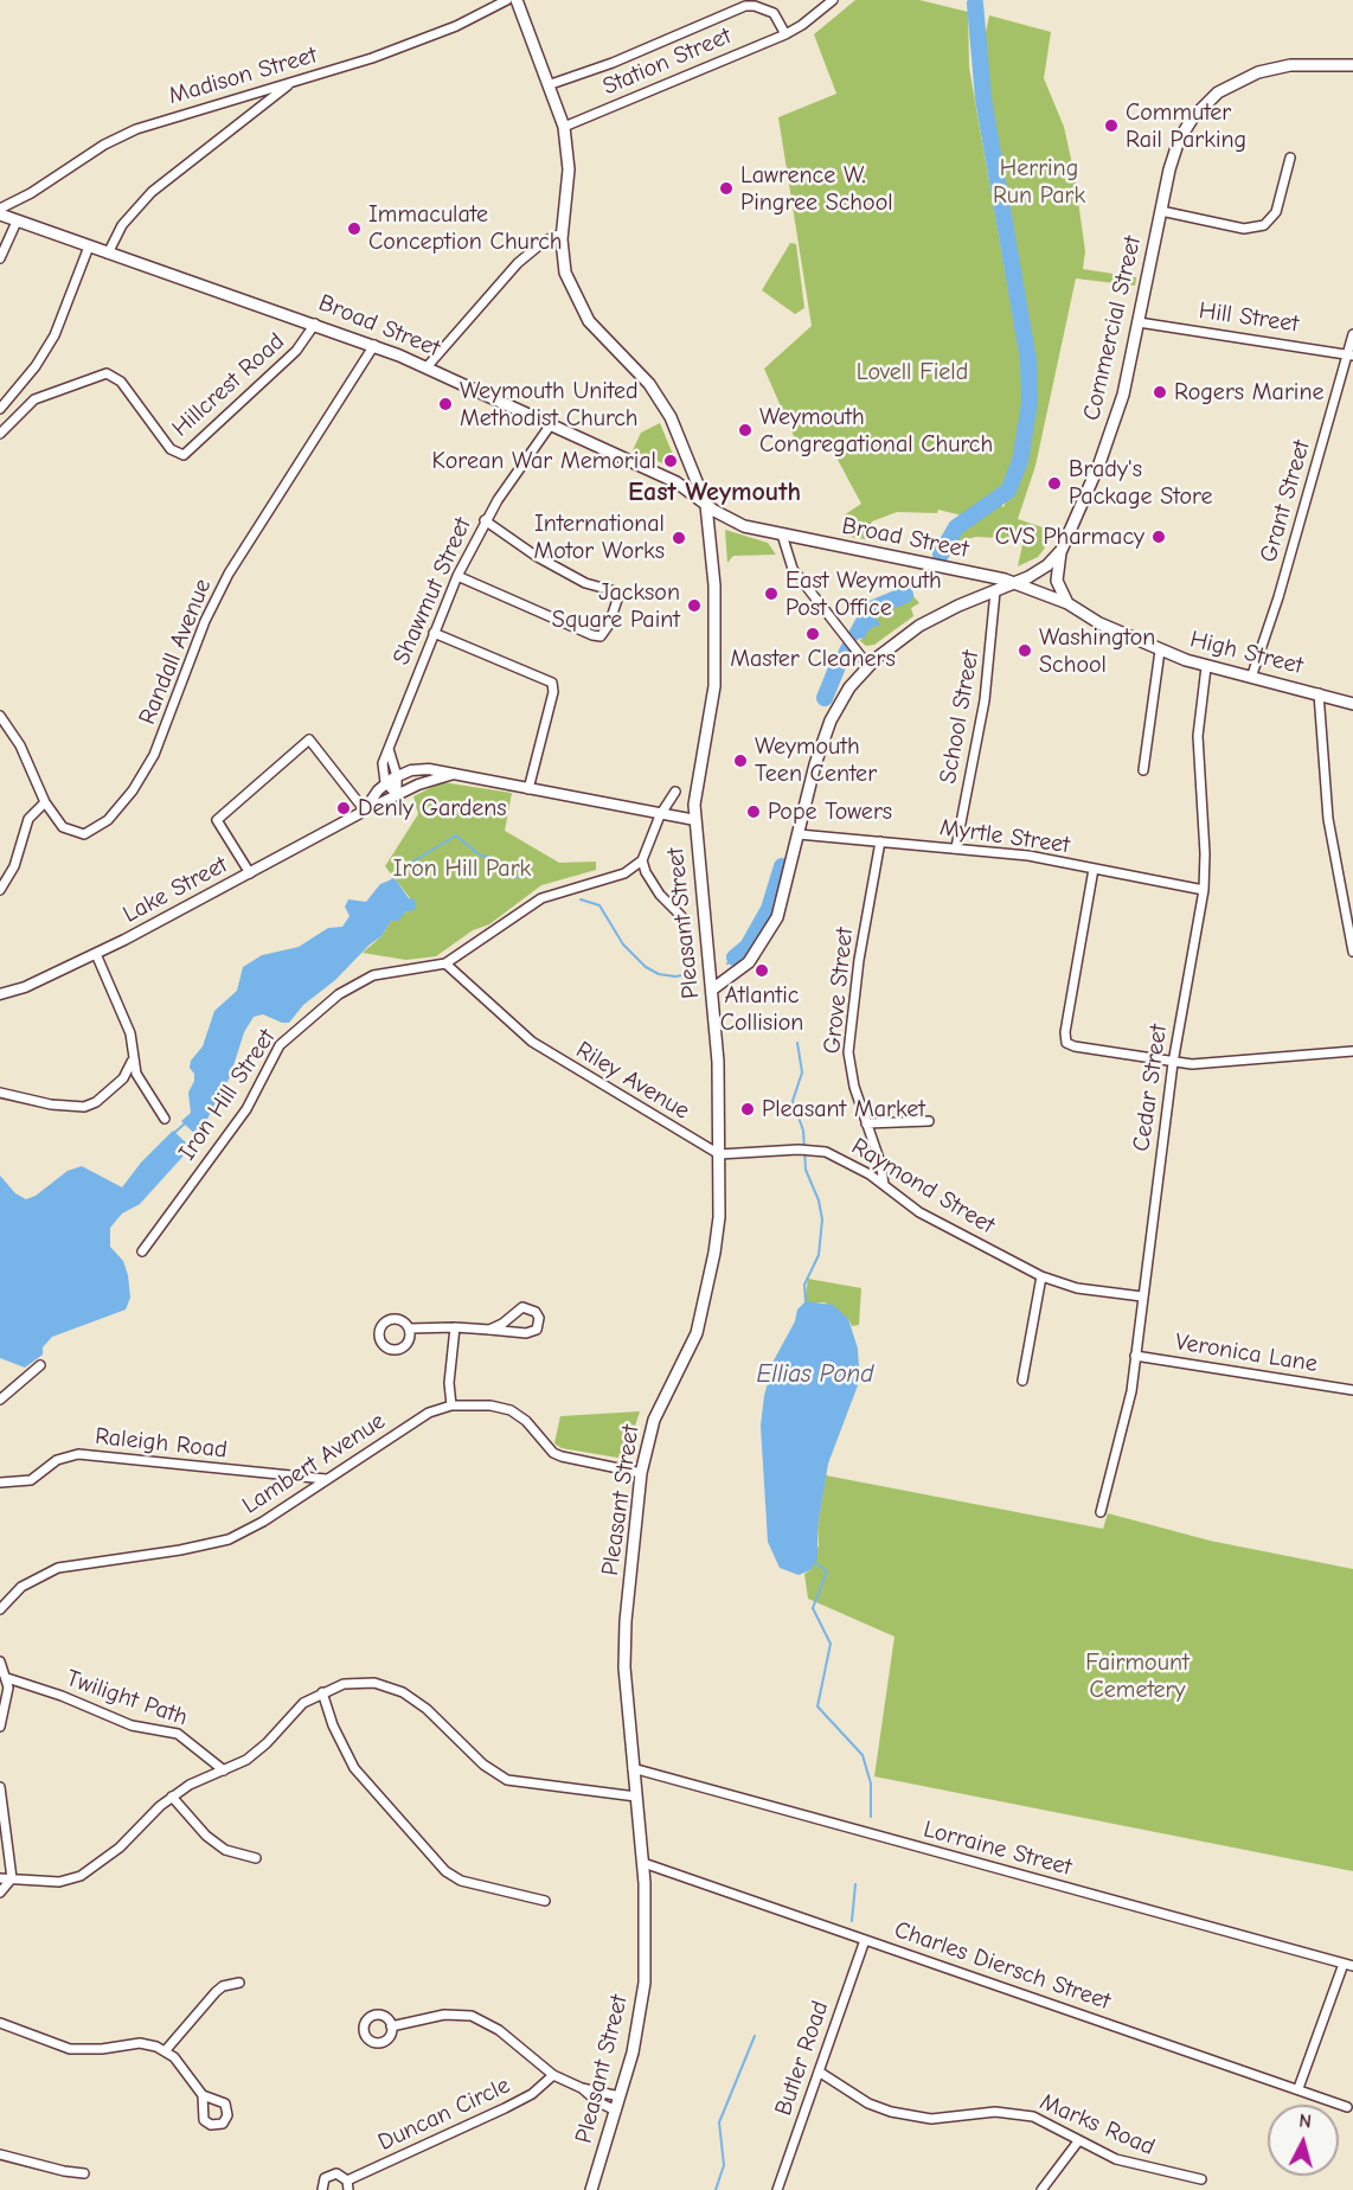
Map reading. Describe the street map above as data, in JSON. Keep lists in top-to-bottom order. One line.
{"streets":{"main road":["Broad Street","Commercial Street","High Street","Pleasant Street"],"street":["Station Street","Madison Street","Hill Street","Hillcrest Road","Grant Street","Shawmut Street","Randall Avenue","School Street","Myrtle Street","Lake Street","Grove Street","Riley Avenue","Cedar Street","Iron Hill Street","Raymond Street","Veronica Lane","Raleigh Road","Lambert Avenue","Twilight Path","Lorraine Street","Charles Diersch Street","Butler Road","Duncan Circle","Marks Road"]},"crossings":[["Hill Street","Commercial Street"],["Hill Street","Grant Street"],["Broad Street","Commercial Street"],["Broad Street","Hillcrest Road"],["Broad Street","Shawmut Street"],["Broad Street","Randall Avenue"],["Broad Street","High Street"],["Broad Street","Pleasant Street"],["Commercial Street","High Street"],["Commercial Street","School Street"],["Commercial Street","Myrtle Street"],["Commercial Street","Pleasant Street"],["Grant Street","High Street"],["Shawmut Street","Lake Street"],["High Street","Cedar Street"],["School Street","Myrtle Street"],["Myrtle Street","Grove Street"],["Myrtle Street","Cedar Street"],["Pleasant Street","Riley Avenue"],["Pleasant Street","Raymond Street"],["Pleasant Street","Lambert Avenue"],["Pleasant Street","Lorraine Street"],["Pleasant Street","Charles Diersch Street"],["Grove Street","Raymond Street"],["Riley Avenue","Iron Hill Street"],["Riley Avenue","Raymond Street"],["Cedar Street","Raymond Street"],["Cedar Street","Veronica Lane"],["Raleigh Road","Lambert Avenue"],["Charles Diersch Street","Butler Road"],["Butler Road","Marks Road"]],"districts":["East Weymouth"],"water":["Ellias Pond"],"parks":["Herring Run Park","Lovell Field","Iron Hill Park","Fairmount Cemetery"],"places":["Commuter Rail Parking","Lawrence W. Pingree School","Immaculate Conception Church","Rogers Marine","Weymouth United Methodist Church","Weymouth Congregational Church","Korean War Memorial","Brady's Package Store","CVS Pharmacy","International Motor Works","East Weymouth Post Office","Jackson Square Paint","Master Cleaners","Washington School","Weymouth Teen Center","Denly Gardens","Pope Towers","Atlantic Collision","Pleasant Market"],"north":"top"}
